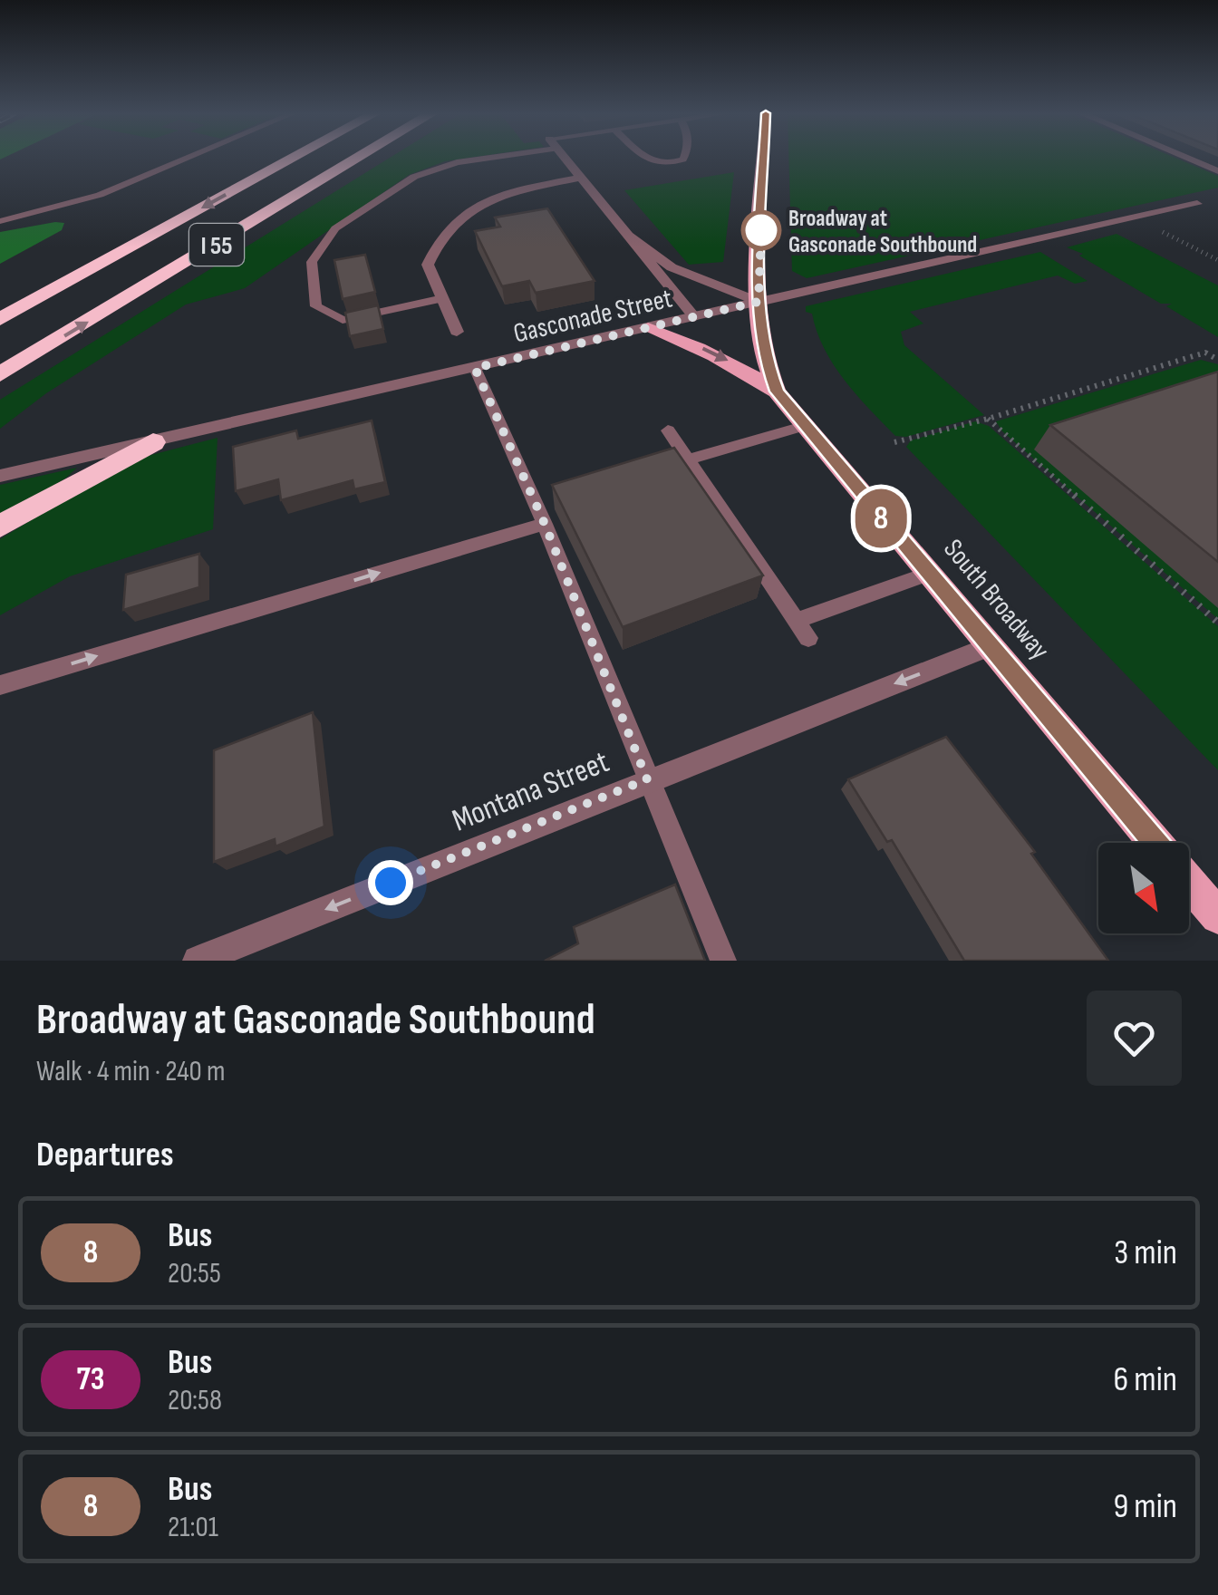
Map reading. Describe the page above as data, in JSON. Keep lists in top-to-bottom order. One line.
{"streets":{"highway":["I 55"],"main road":["South Broadway"],"street":["Gasconade Street","Montana Street"]},"crossings":[["Gasconade Street","South Broadway"],["South Broadway","Montana Street"]],"one_way":["Montana Street"],"places":["Broadway at Gasconade Southbound"],"lines":["bus line 8"],"north":"bottom right","page":{"on_map":"8","heading":[["Broadway at Gasconade Southbound","Walk · 4 min · 240 m"],"Departures"],"list":[{"mark":"8","name":"Bus","note":"20:55","value":"3 min"},{"mark":"73","name":"Bus","note":"20:58","value":"6 min"},{"mark":"8","name":"Bus","note":"21:01","value":"9 min"}]}}
